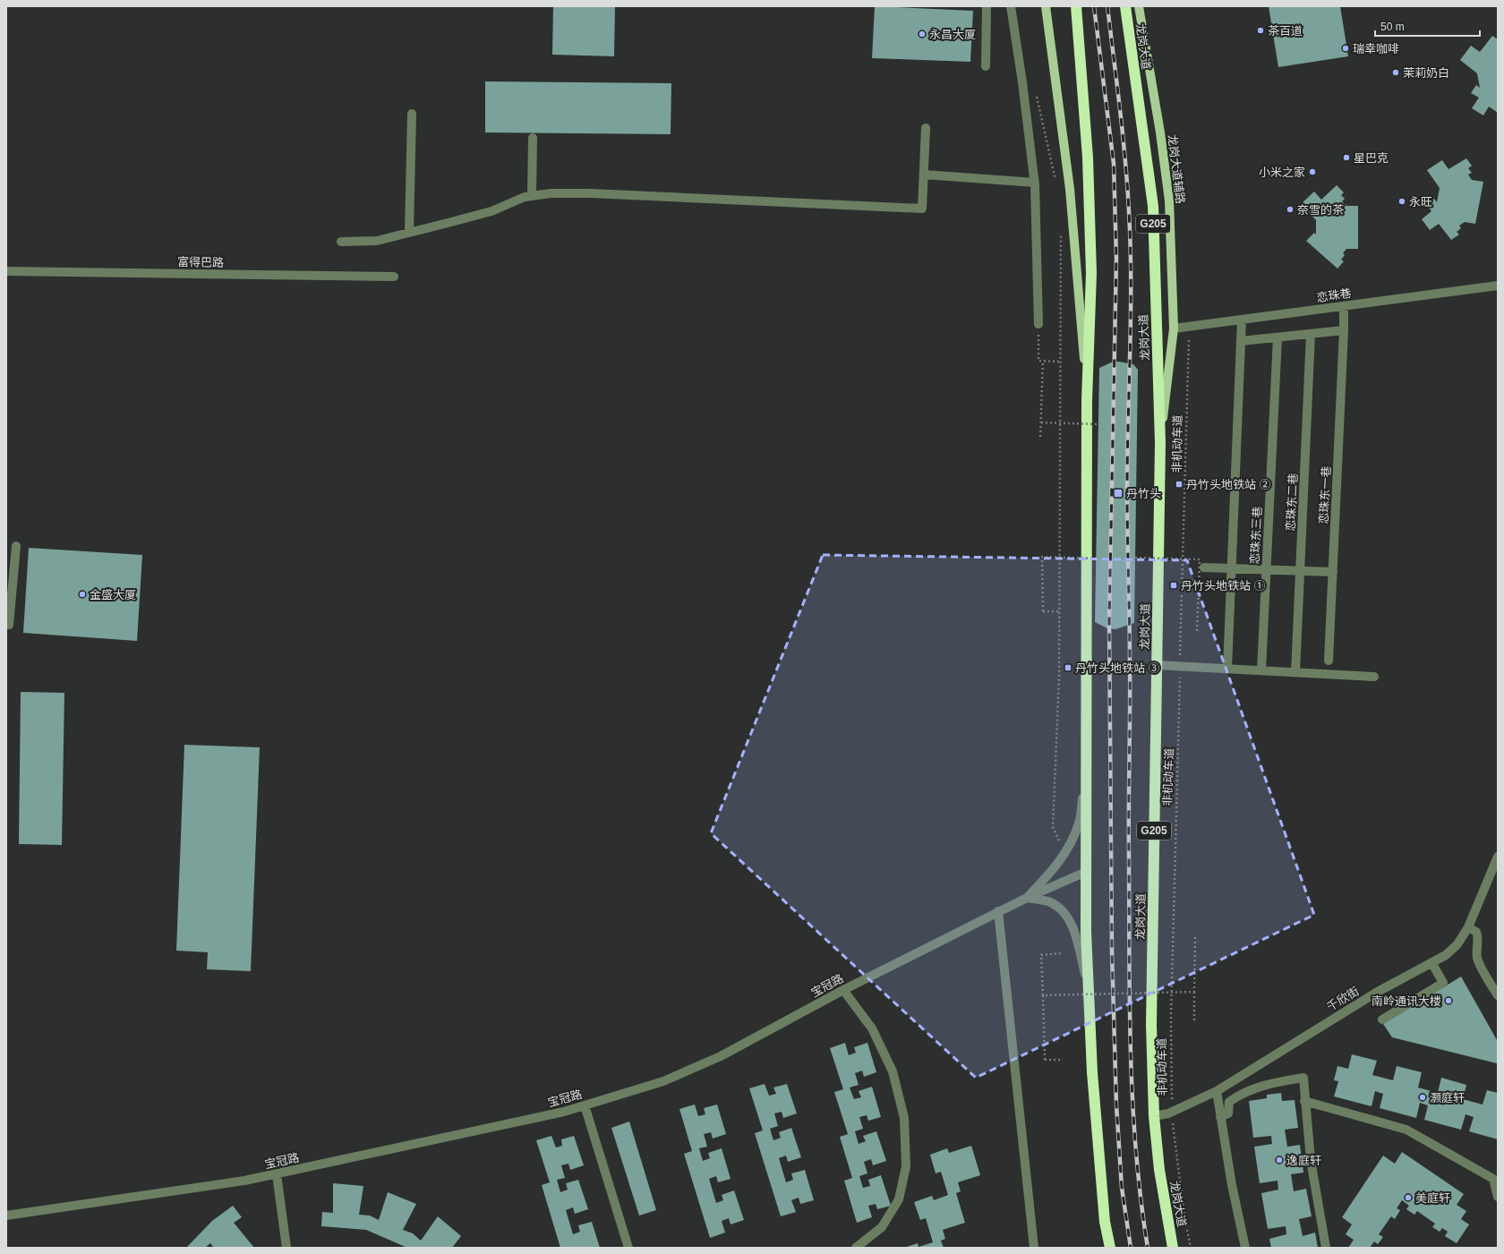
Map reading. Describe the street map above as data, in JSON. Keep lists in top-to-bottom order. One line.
{"streets":{"highway":["龙岗大道","G205"],"main road":["龙岗大道辅路"],"street":["富得巴路","恋珠巷","恋珠东一巷","恋珠东二巷","恋珠东三巷","宝冠路","千欣街"],"path":["非机动车道"]},"crossings":[["龙岗大道","龙岗大道辅路"],["龙岗大道","千欣街"],["龙岗大道辅路","恋珠巷"],["恋珠巷","非机动车道"],["恋珠巷","恋珠东一巷"],["非机动车道","千欣街"]],"places":{"other":["茶百道","永昌大厦","瑞幸咖啡","茉莉奶白","星巴克","小米之家","永旺","奈雪的茶","金盛大厦","南岭通讯大楼","灏庭轩","逸庭轩","美庭轩"],"transit":["丹竹头地铁站 ②","丹竹头","丹竹头地铁站 ①","丹竹头地铁站 ③"]},"scale_bar":"50 m"}
